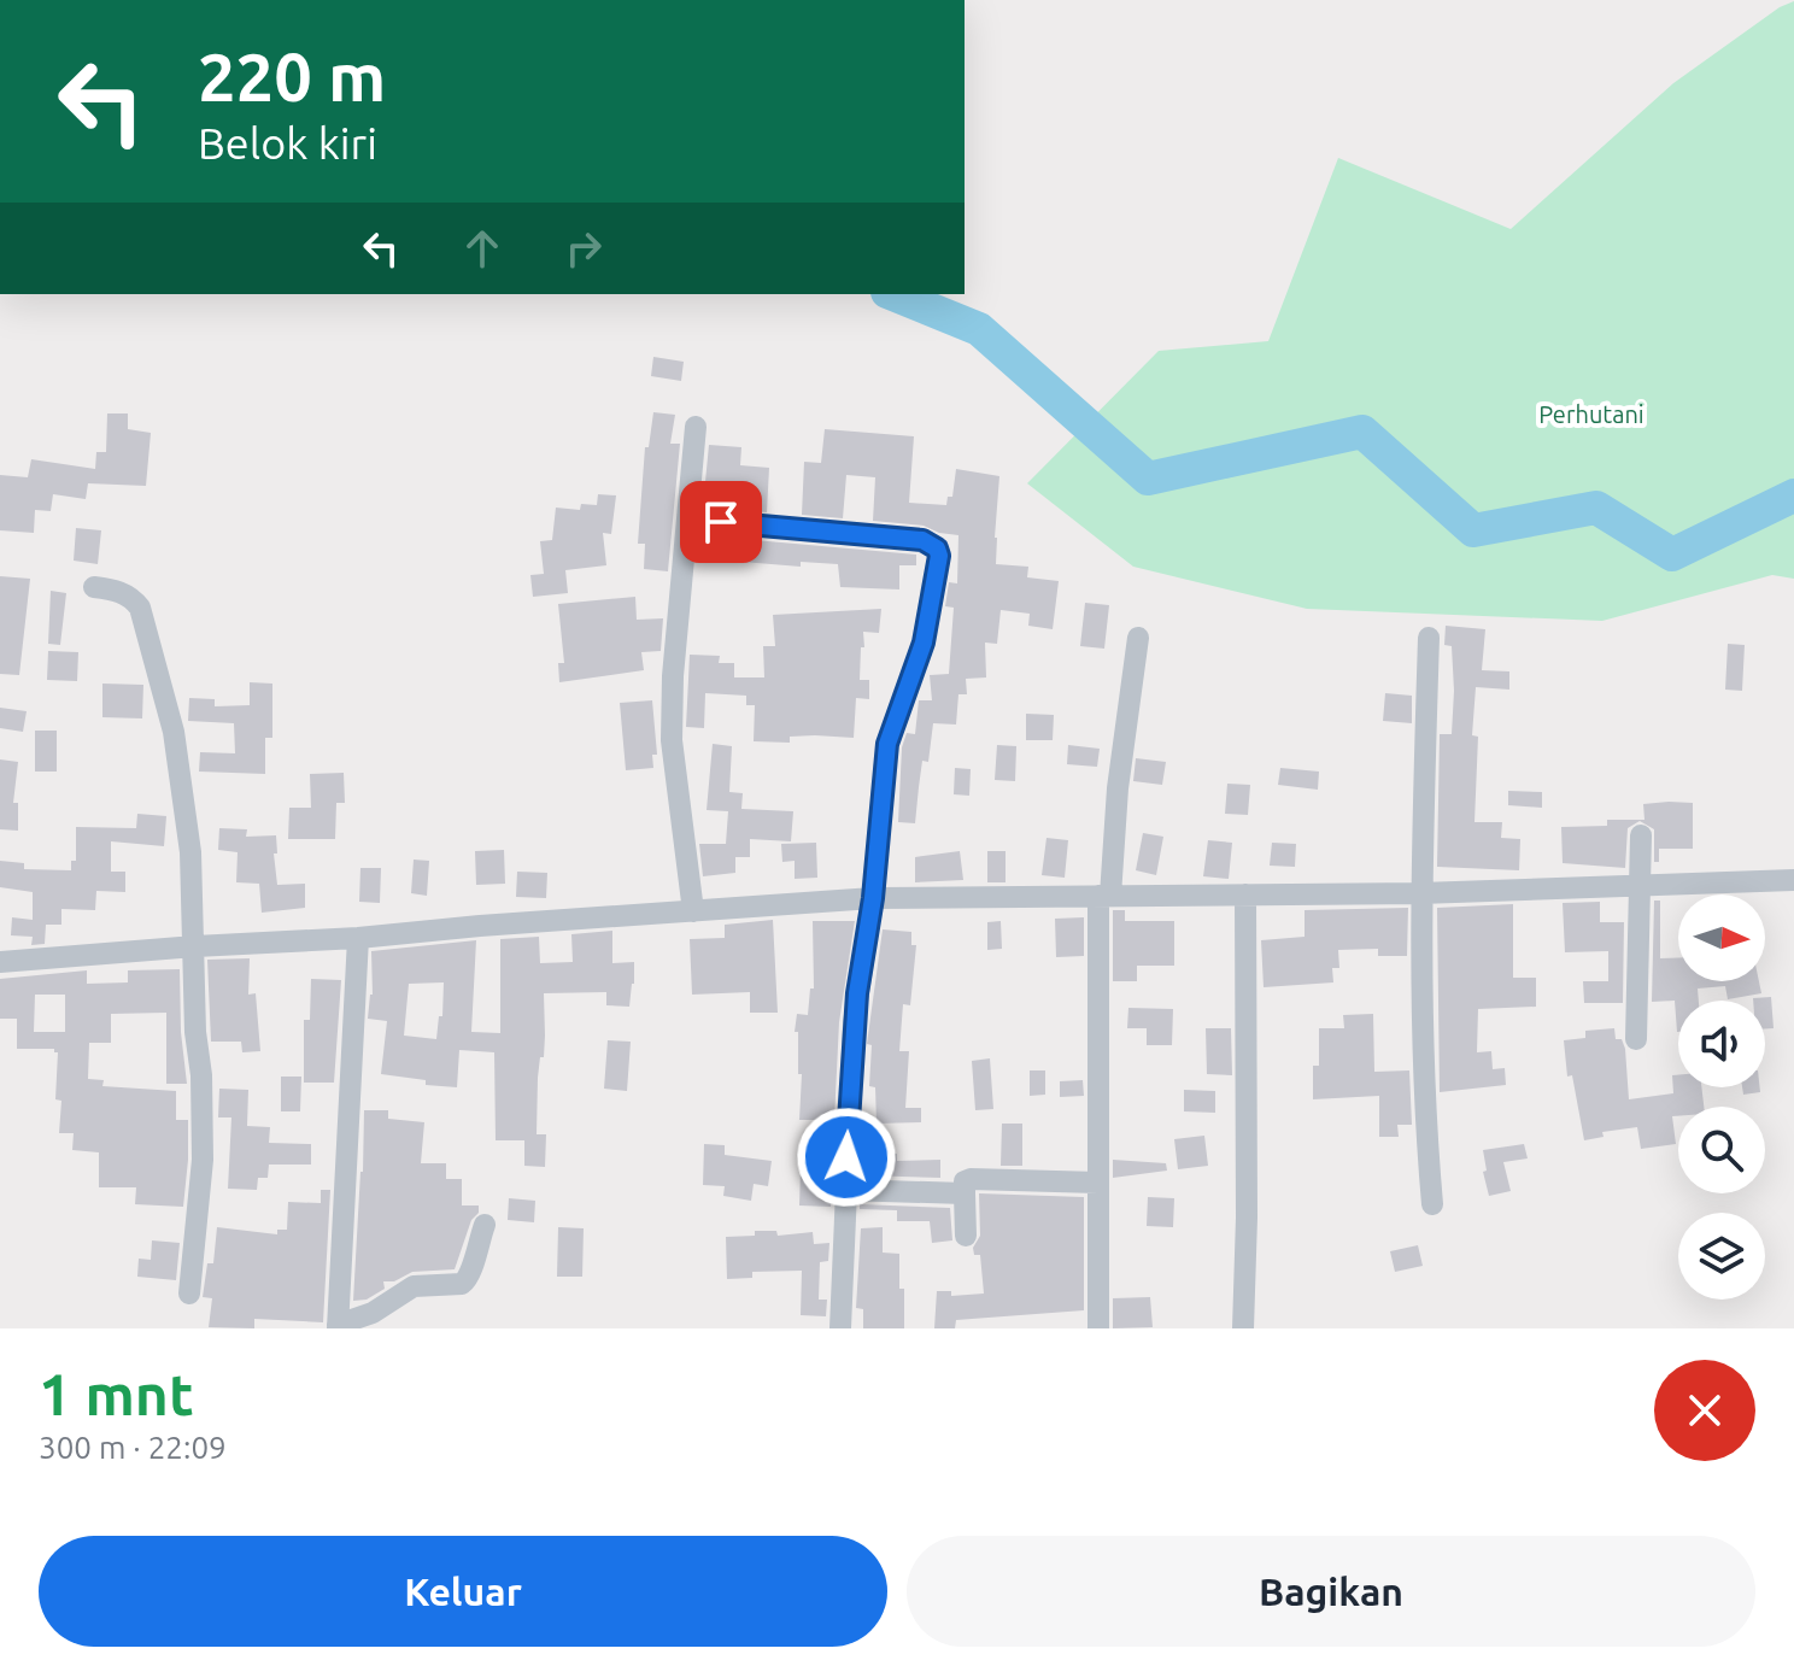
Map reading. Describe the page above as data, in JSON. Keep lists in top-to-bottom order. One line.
{"parks":["Perhutani"],"north":"right","page":{"turn":["220 m","Belok kiri"],"heading":["1 mnt","300 m · 22:09"],"buttons":["Keluar","Bagikan"]}}
